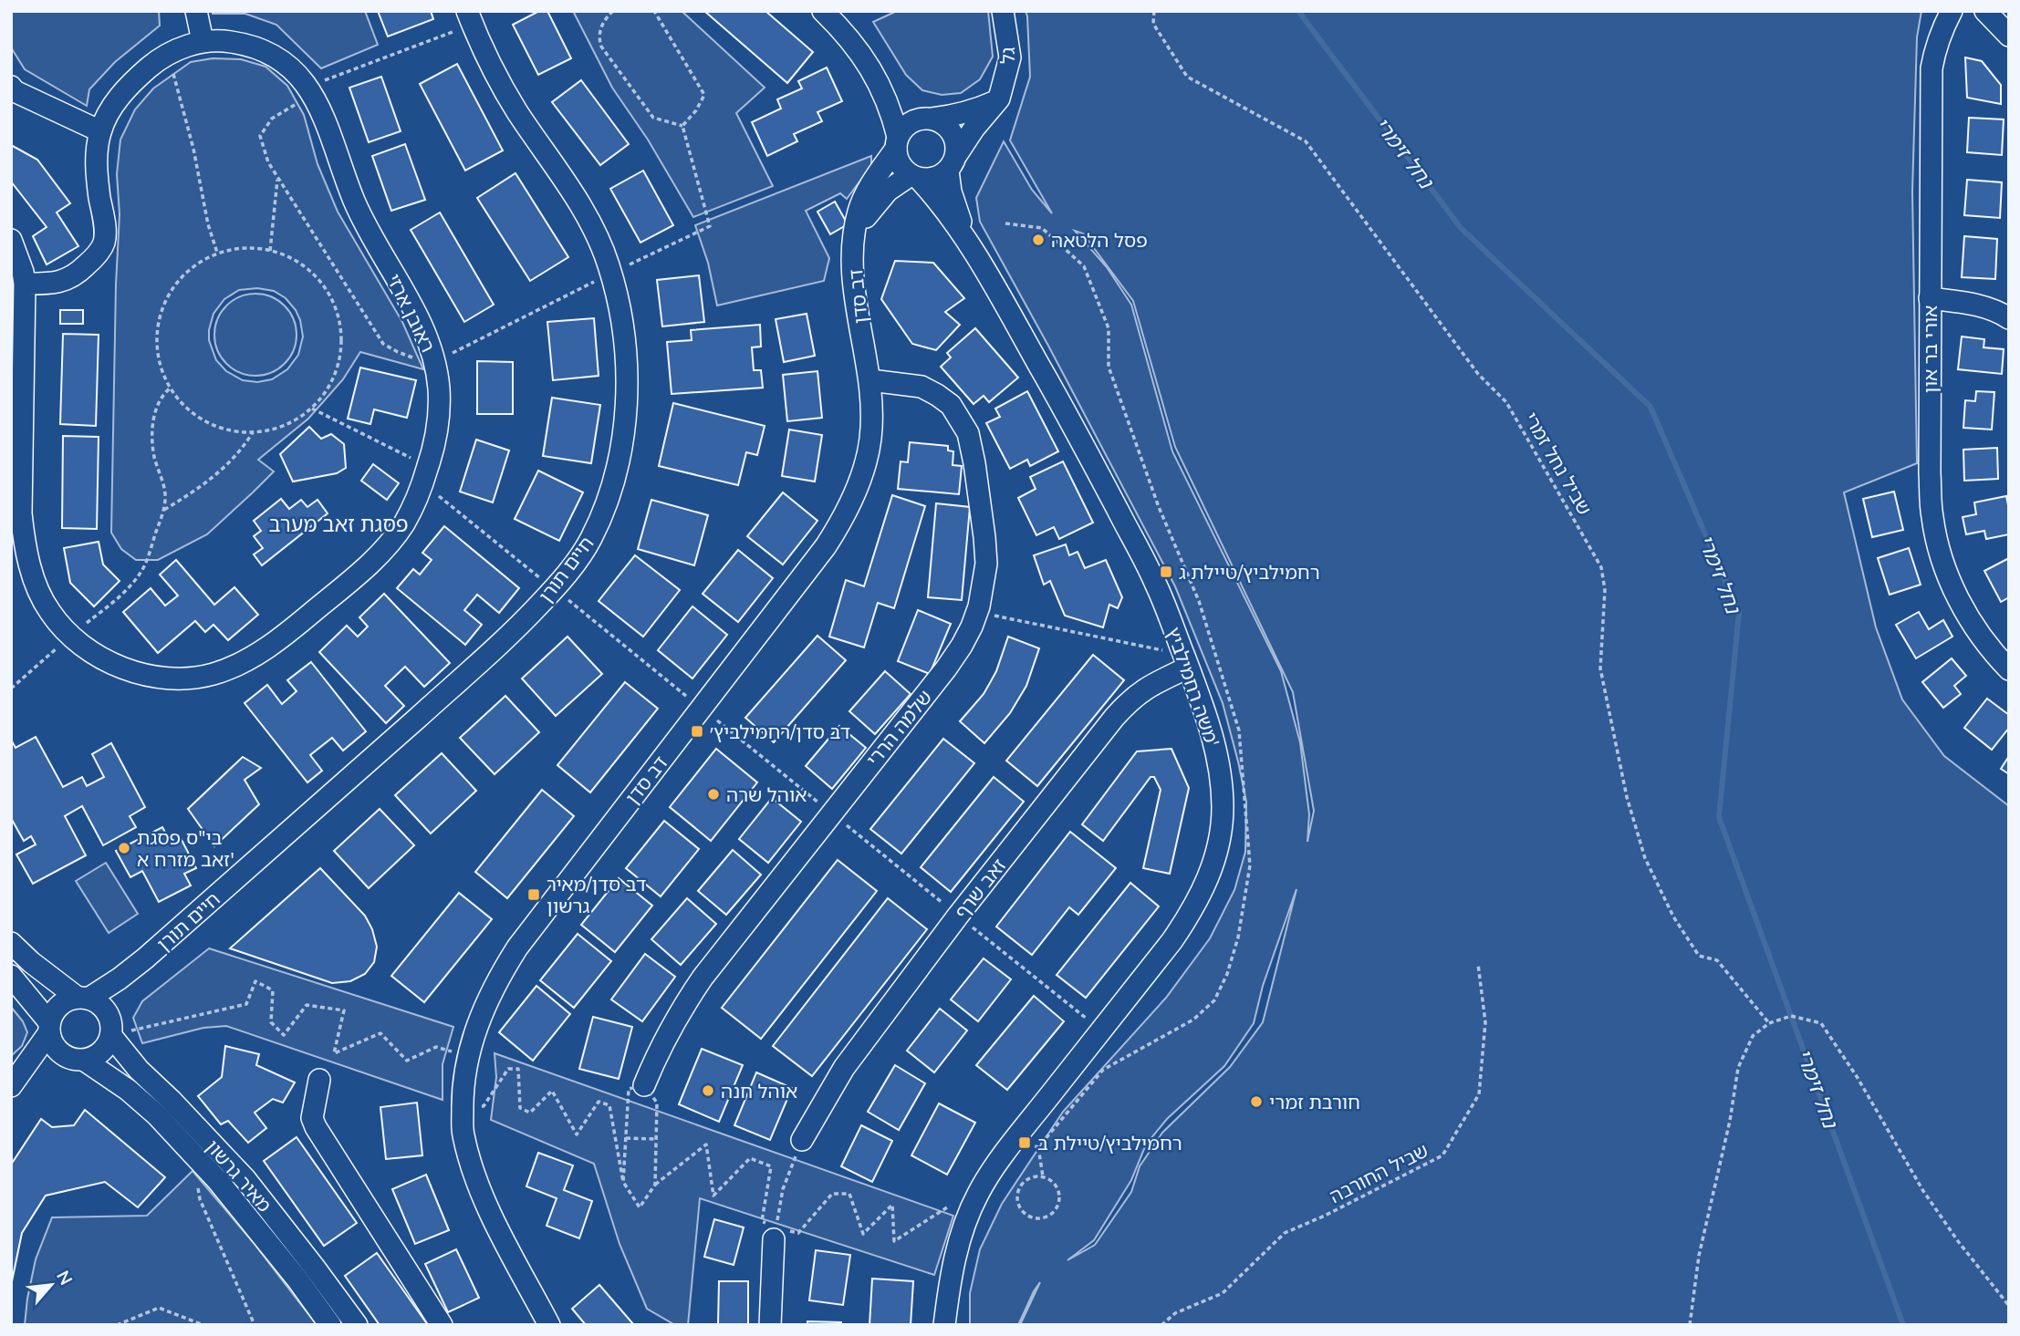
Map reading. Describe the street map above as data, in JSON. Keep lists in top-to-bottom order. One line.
{"streets":{"street":["גל","דב סדן","ראובן ארזי","אורי בר און","חיים תורן","משה רחמילביץ'","שלמה הררי","זאב שרף","מאיר גרשון"],"path":["שביל נחל זמרי","שביל החורבה"]},"crossings":[["גל","דב סדן"],["גל","משה רחמילביץ'"],["דב סדן","משה רחמילביץ'"],["דב סדן","שלמה הררי"],["חיים תורן","מאיר גרשון"],["משה רחמילביץ'","זאב שרף"]],"districts":["פסגת זאב מערב"],"water":["נחל זימרי"],"places":{"other":["פסל הלטאה","אוהל שרה","בי\"ס פסגת זאב מזרח א'","אוהל חנה","חורבת זמרי"],"transit":["רחמילביץ/טיילת ג","דב סדן/רחמילביץ׳","דב סדן/מאיר גרשון","רחמילביץ/טיילת ב"]},"north":"top right"}
